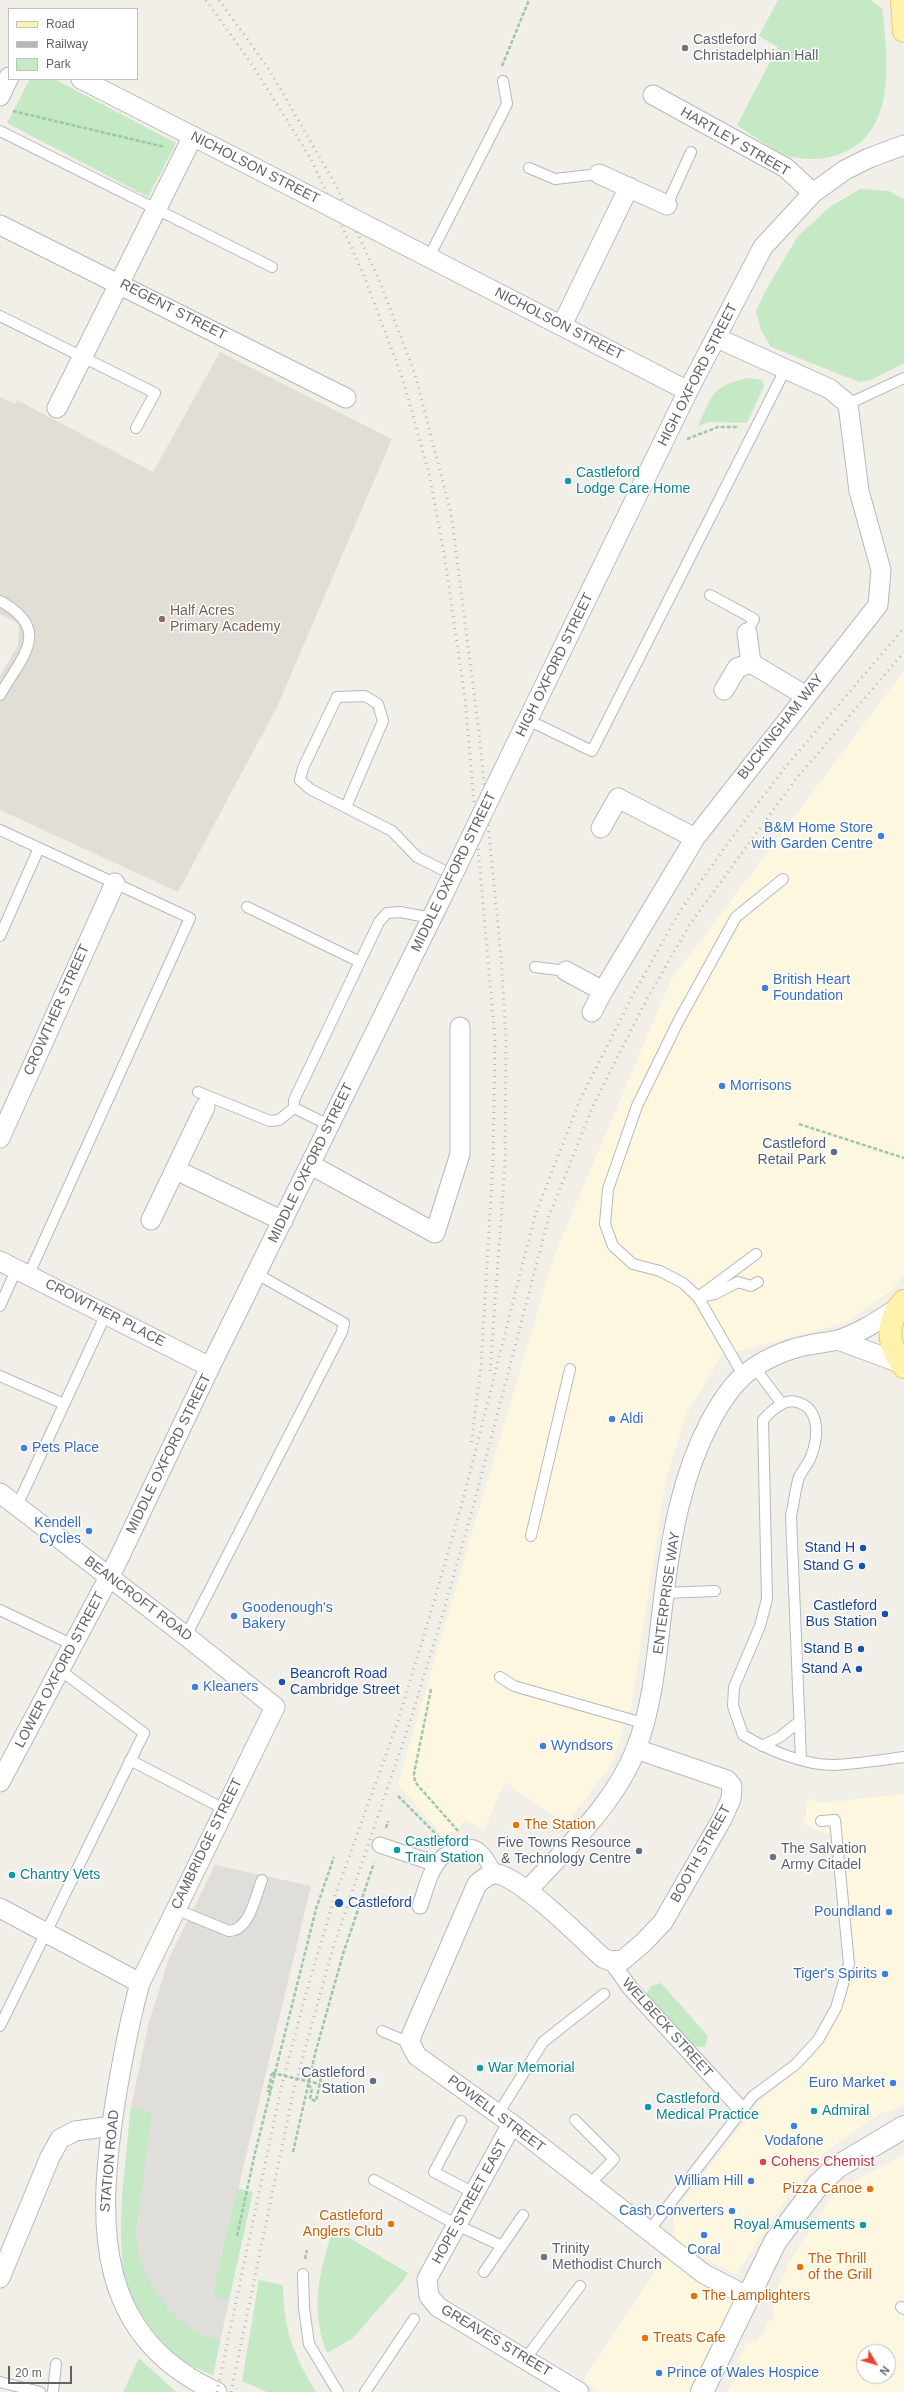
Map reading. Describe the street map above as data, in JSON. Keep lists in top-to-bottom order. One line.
{"streets":{"street":["HARTLEY STREET","NICHOLSON STREET","REGENT STREET","HIGH OXFORD STREET","BUCKINGHAM WAY","MIDDLE OXFORD STREET","CROWTHER STREET","CROWTHER PLACE","ENTERPRISE WAY","BEANCROFT ROAD","LOWER OXFORD STREET","CAMBRIDGE STREET","BOOTH STREET","WELBECK STREET","POWELL STREET","STATION ROAD","HOPE STREET EAST","GREAVES STREET"]},"crossings":[["HARTLEY STREET","HIGH OXFORD STREET"],["NICHOLSON STREET","HIGH OXFORD STREET"],["HIGH OXFORD STREET","MIDDLE OXFORD STREET"],["MIDDLE OXFORD STREET","CROWTHER PLACE"],["MIDDLE OXFORD STREET","BEANCROFT ROAD"],["MIDDLE OXFORD STREET","LOWER OXFORD STREET"],["ENTERPRISE WAY","BOOTH STREET"],["ENTERPRISE WAY","WELBECK STREET"],["BEANCROFT ROAD","LOWER OXFORD STREET"],["BEANCROFT ROAD","CAMBRIDGE STREET"],["CAMBRIDGE STREET","STATION ROAD"],["BOOTH STREET","WELBECK STREET"],["POWELL STREET","HOPE STREET EAST"],["HOPE STREET EAST","GREAVES STREET"]],"places":["Castleford Christadelphian Hall","Castleford Lodge Care Home","Half Acres Primary Academy","B&M Home Store with Garden Centre","British Heart Foundation","Morrisons","Castleford Retail Park","Aldi","Pets Place","Kendell Cycles","Stand H","Stand G","Castleford Bus Station","Goodenough's Bakery","Stand B","Stand A","Beancroft Road Cambridge Street","Kleaners","Wyndsors","The Station","Castleford Train Station","Five Towns Resource & Technology Centre","The Salvation Army Citadel","Chantry Vets","Castleford","Poundland","Tiger's Spirits","War Memorial","Castleford Station","Euro Market","Castleford Medical Practice","Admiral","Vodafone","Cohens Chemist","William Hill","Pizza Canoe","Cash Converters","Castleford Anglers Club","Royal Amusements","Coral","Trinity Methodist Church","The Thrill of the Grill","The Lamplighters","Treats Cafe","Prince of Wales Hospice"],"legend":["Road","Railway","Park"],"scale_bar":"20 m","north":"bottom right"}
